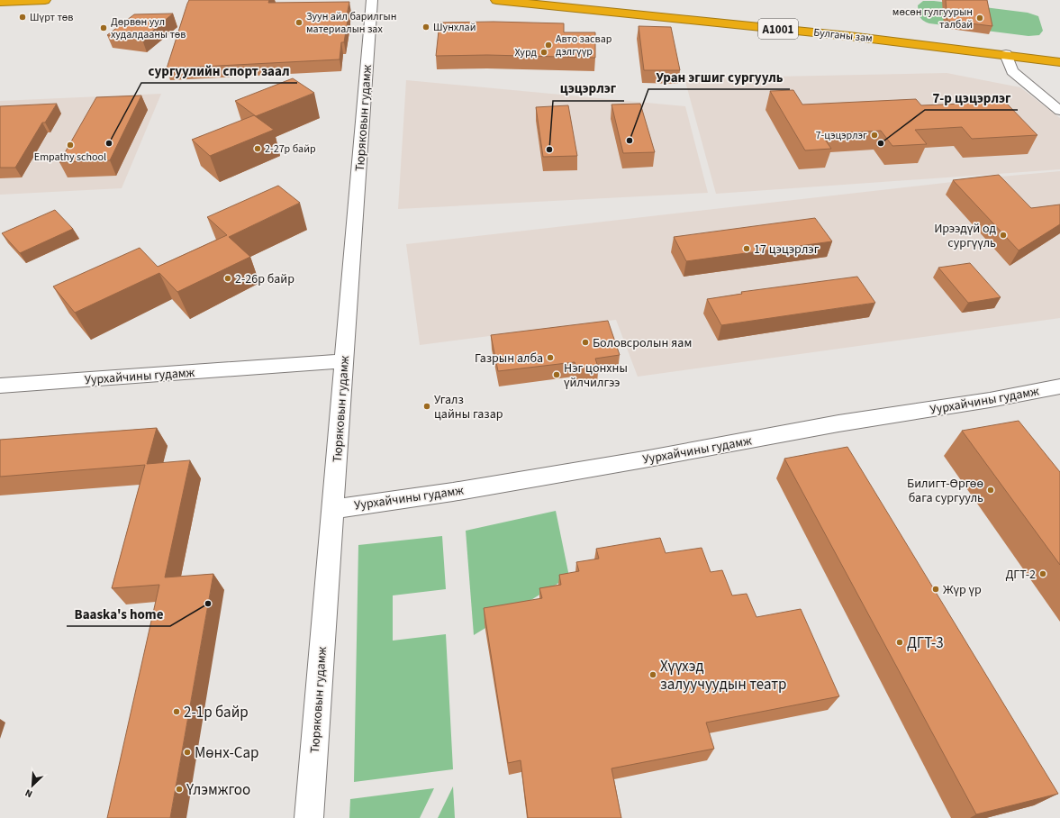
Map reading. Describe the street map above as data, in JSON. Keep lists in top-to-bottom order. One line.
{"streets":{"highway":["A1001","Булганы зам"],"street":["Тюряковын гудамж","Уурхайчины гудамж"]},"crossings":[["Тюряковын гудамж","Уурхайчины гудамж"]],"places":["Шүрт төв","мөсөн гулгуурын талбай","Зуун айл барилгын материалын зах","Шунхлай","Дөрвөн уул худалдааны төв","Авто засвар дэлгүүр","Хурд","7-цэцэрлэг","Уран эгшиг сургууль","сургуулийн спорт заал","7-р цэцэрлэг","Empathy school","2-27р байр","цэцэрлэг","Ирээдүй од сургүүль","17 цэцэрлэг","2-26р байр","Боловсролын яам","Газрын алба","Нэг цонхны үйлчилгээ","Угалз цайны газар","Билигт-Өргөө бага сургууль","ДГТ-2","Жүр үр","Baaska's home","ДГТ-3","Хүүхэд залуучуудын театр","2-1р байр","Мөнх-Сар","Үлэмжгоо"],"north":"bottom left"}
